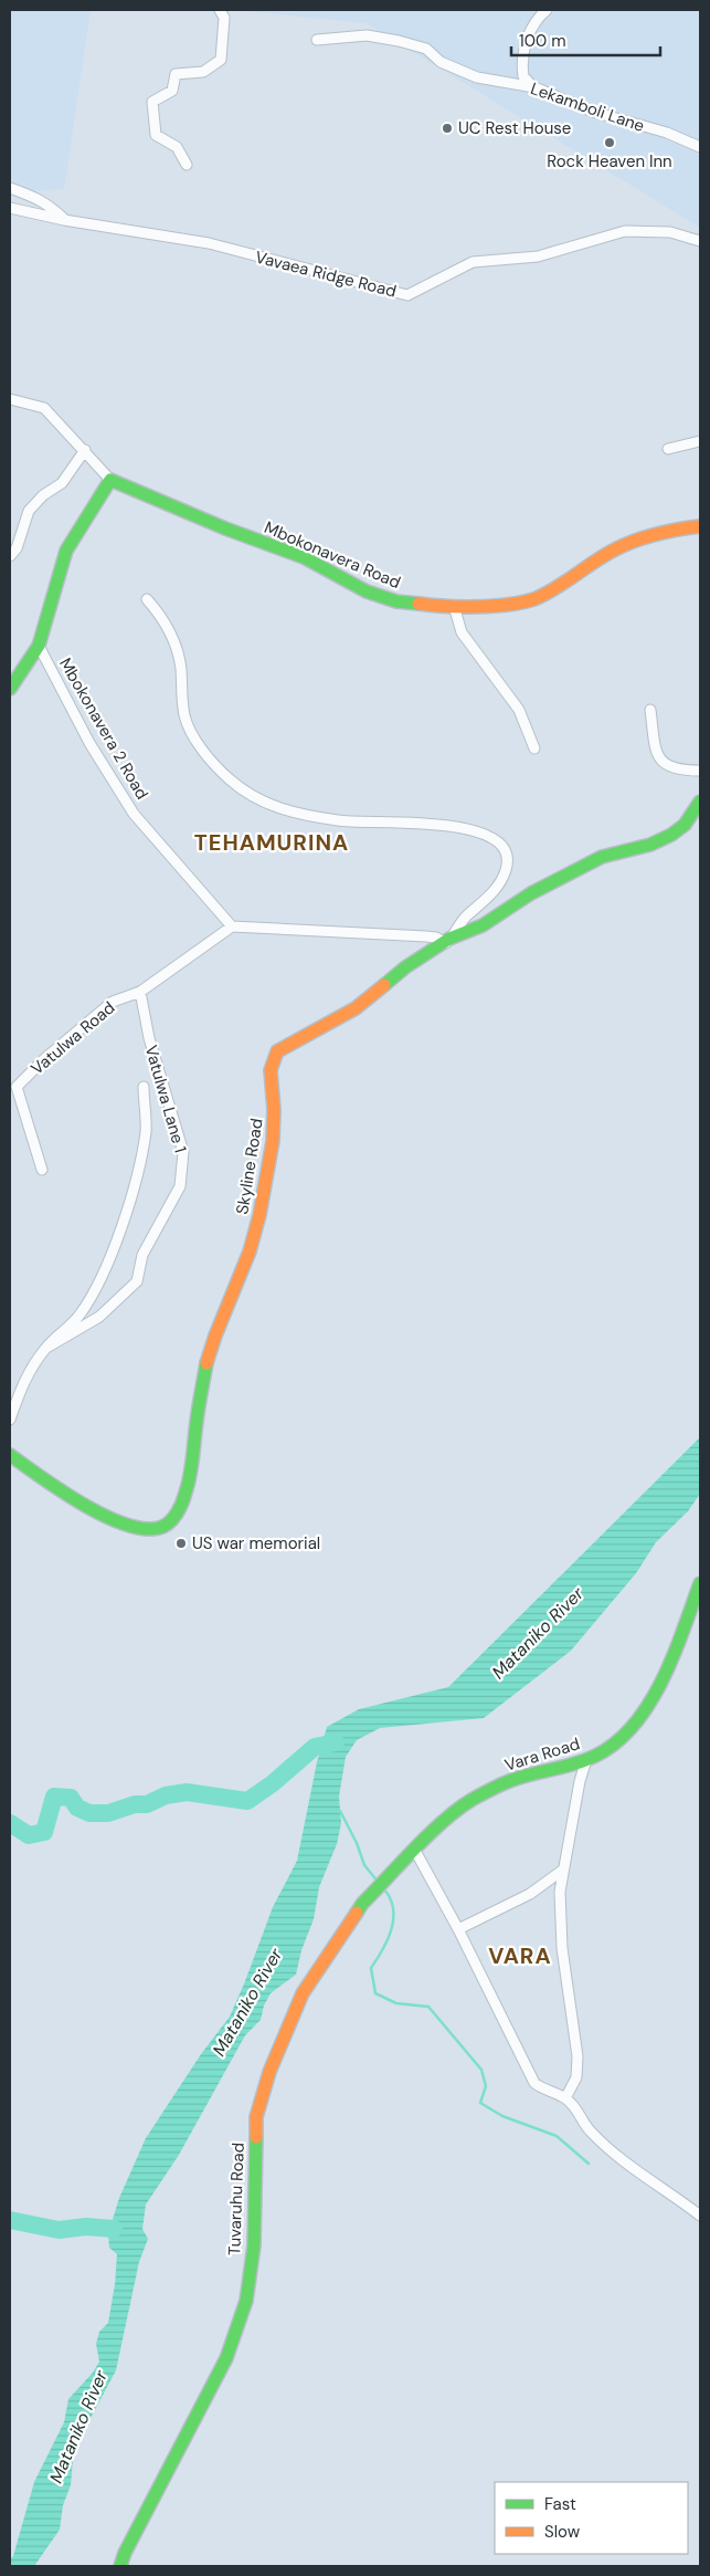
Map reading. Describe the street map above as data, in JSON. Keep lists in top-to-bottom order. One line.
{"streets":{"street":["Lekamboli Lane","Vavaea Ridge Road","Mbokonavera Road","Mbokonavera 2 Road","Vatulwa Road","Vatulwa Lane 1","Skyline Road","Vara Road","Tuvaruhu Road"]},"crossings":[["Mbokonavera 2 Road","Vatulwa Road"],["Vatulwa Road","Vatulwa Lane 1"],["Vara Road","Tuvaruhu Road"]],"districts":["TEHAMURINA","VARA"],"water":["Mataniko River"],"places":["UC Rest House","Rock Heaven Inn","US war memorial"],"legend":["Fast","Slow"],"scale_bar":"100 m"}
